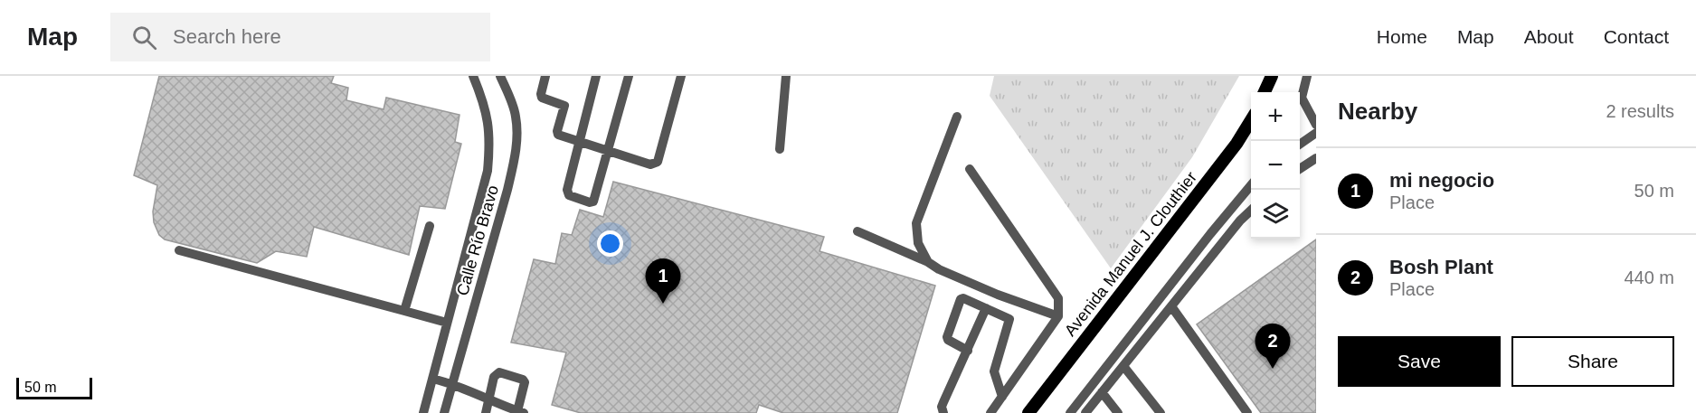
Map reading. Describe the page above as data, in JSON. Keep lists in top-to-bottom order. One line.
{"streets":{"main road":["Avenida Manuel J. Clouthier"],"street":["Calle Río Bravo"]},"scale_bar":"50 m","page":{"header":"Map","search":"Search here","nav":["Home","Map","About","Contact"],"heading":["Nearby","2 results"],"map_buttons":["+","−"],"list":[{"mark":"1","name":"mi negocio","note":"Place","value":"50 m"},{"mark":"2","name":"Bosh Plant","note":"Place","value":"440 m"}],"pins":["1","2"],"buttons":["Save","Share"],"scale":"50 m"}}
